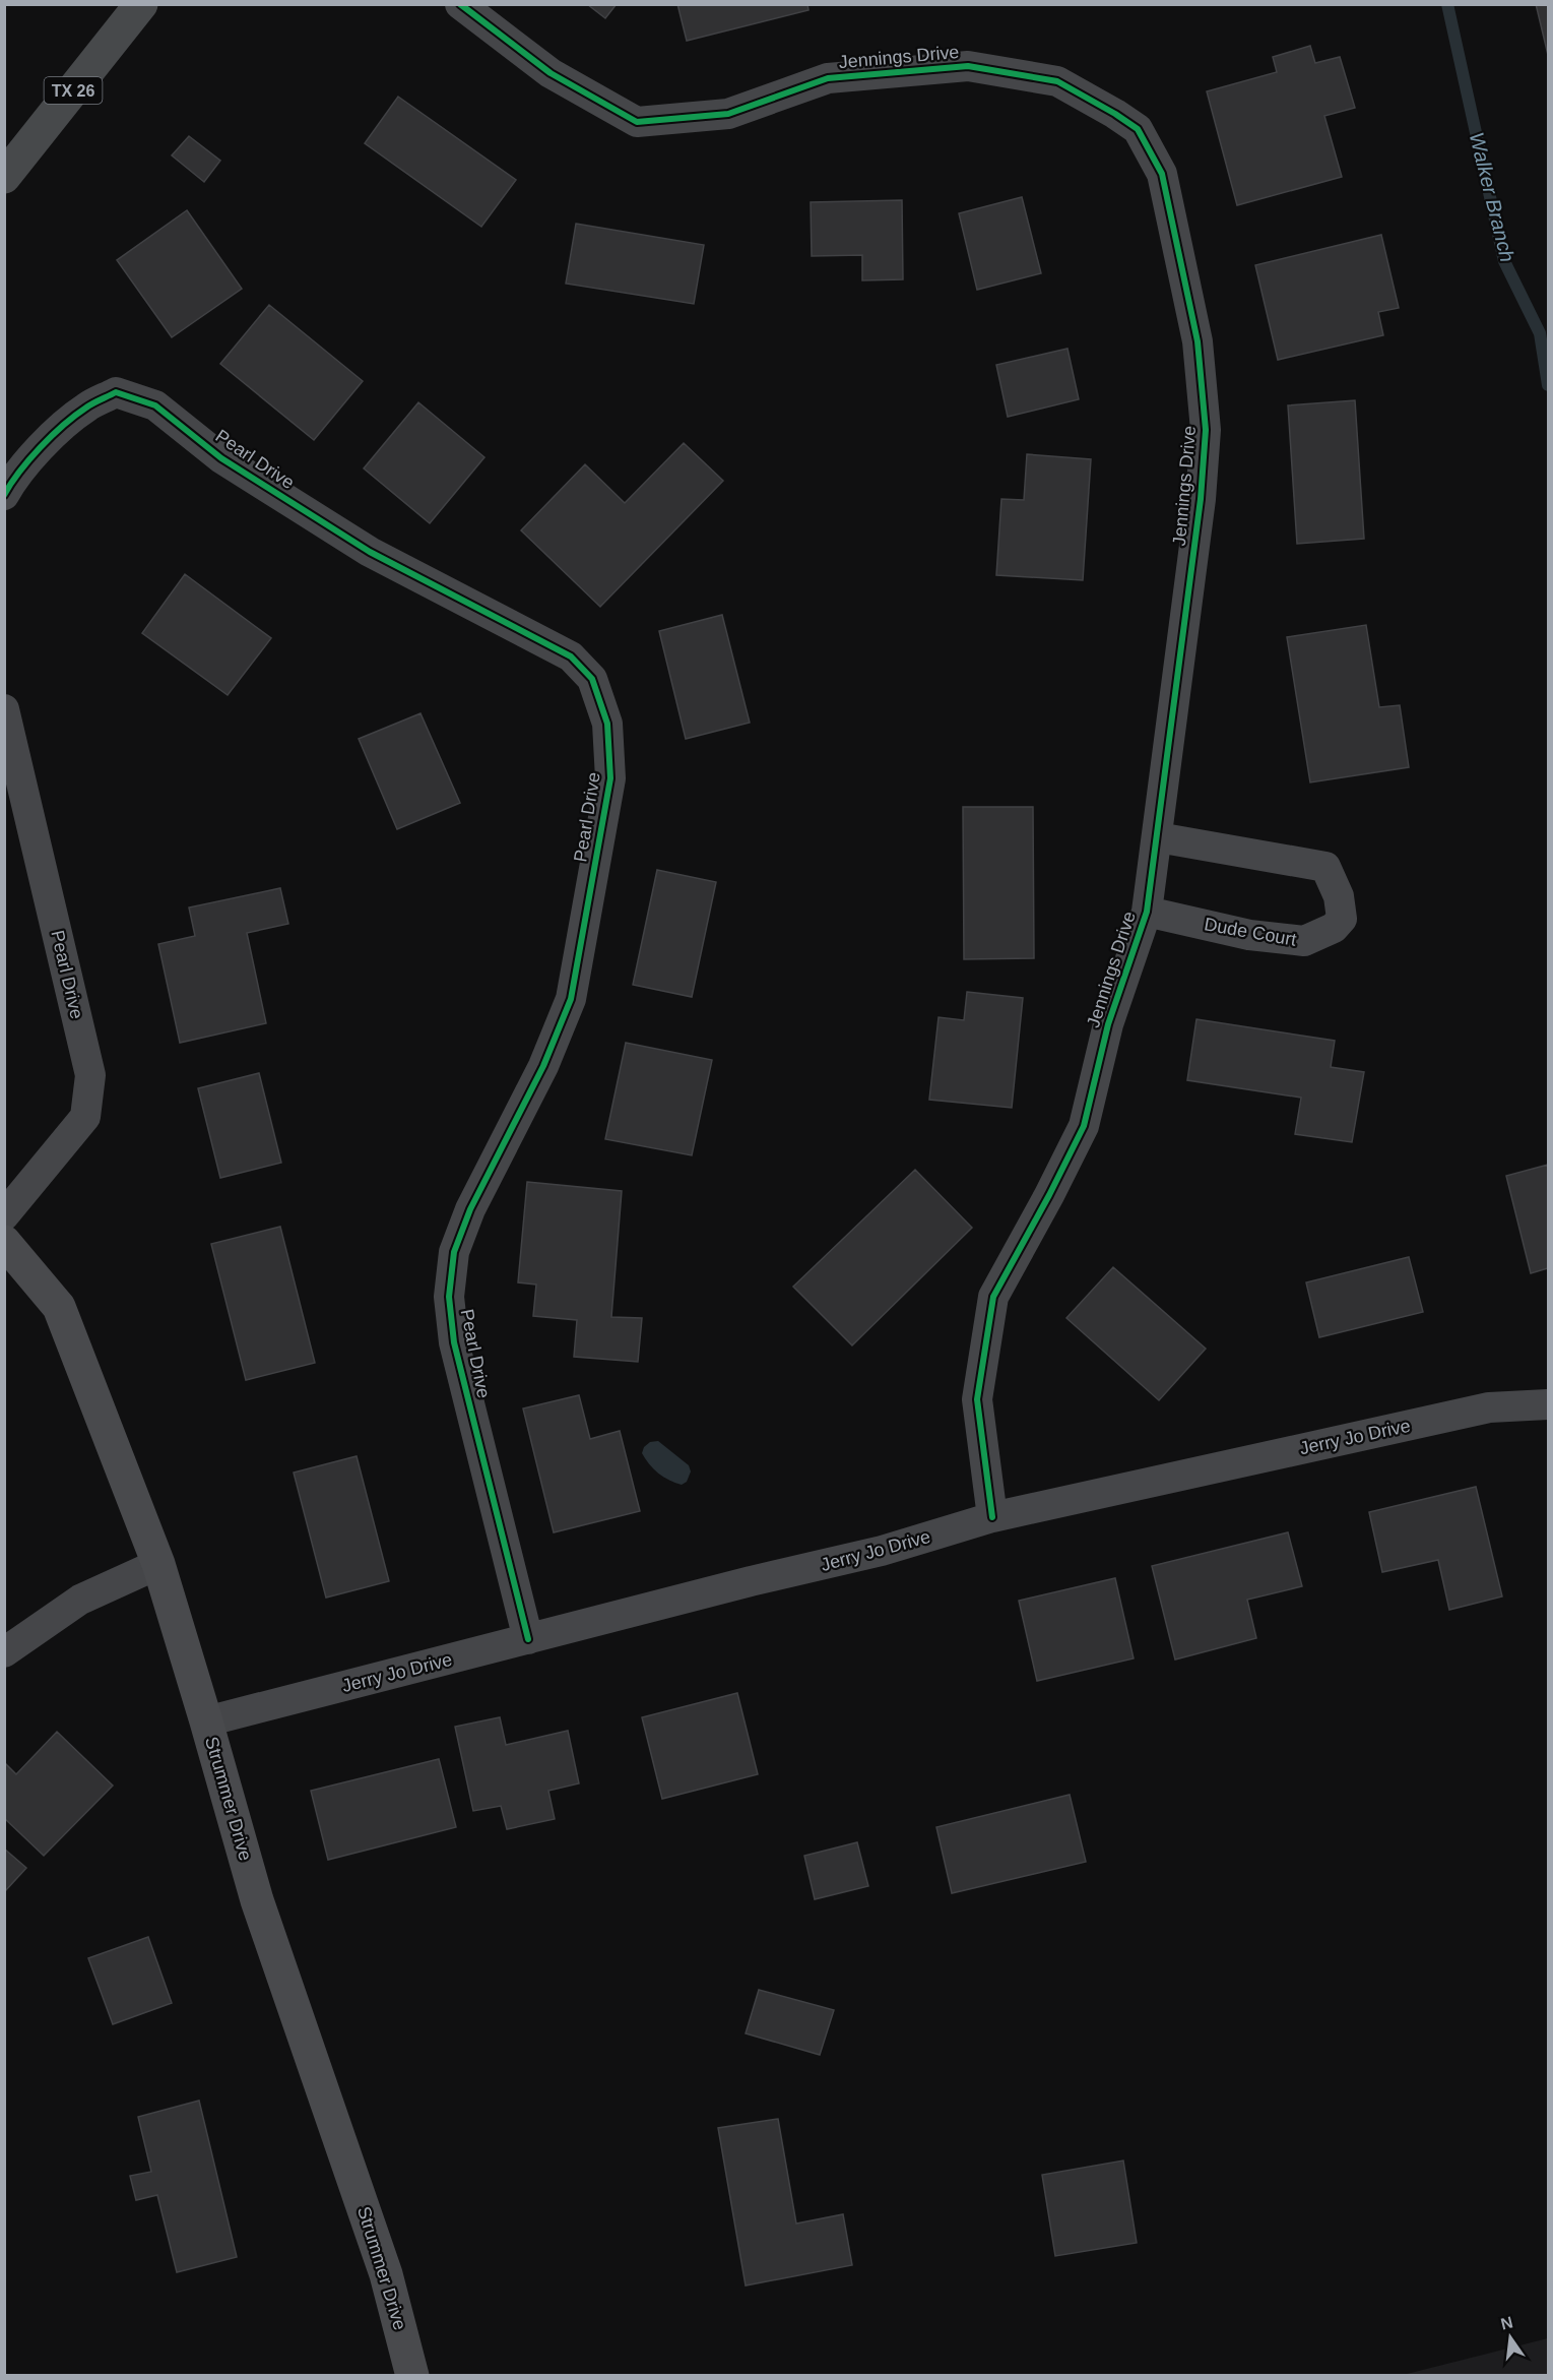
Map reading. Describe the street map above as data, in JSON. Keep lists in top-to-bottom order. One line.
{"streets":{"main road":["TX 26","Strummer Drive"],"street":["Jennings Drive","Pearl Drive","Dude Court","Jerry Jo Drive"]},"crossings":[["Jennings Drive","Dude Court"],["Jennings Drive","Jerry Jo Drive"],["Pearl Drive","Jerry Jo Drive"],["Jerry Jo Drive","Strummer Drive"]],"water":["Walker Branch"],"north":"top"}
